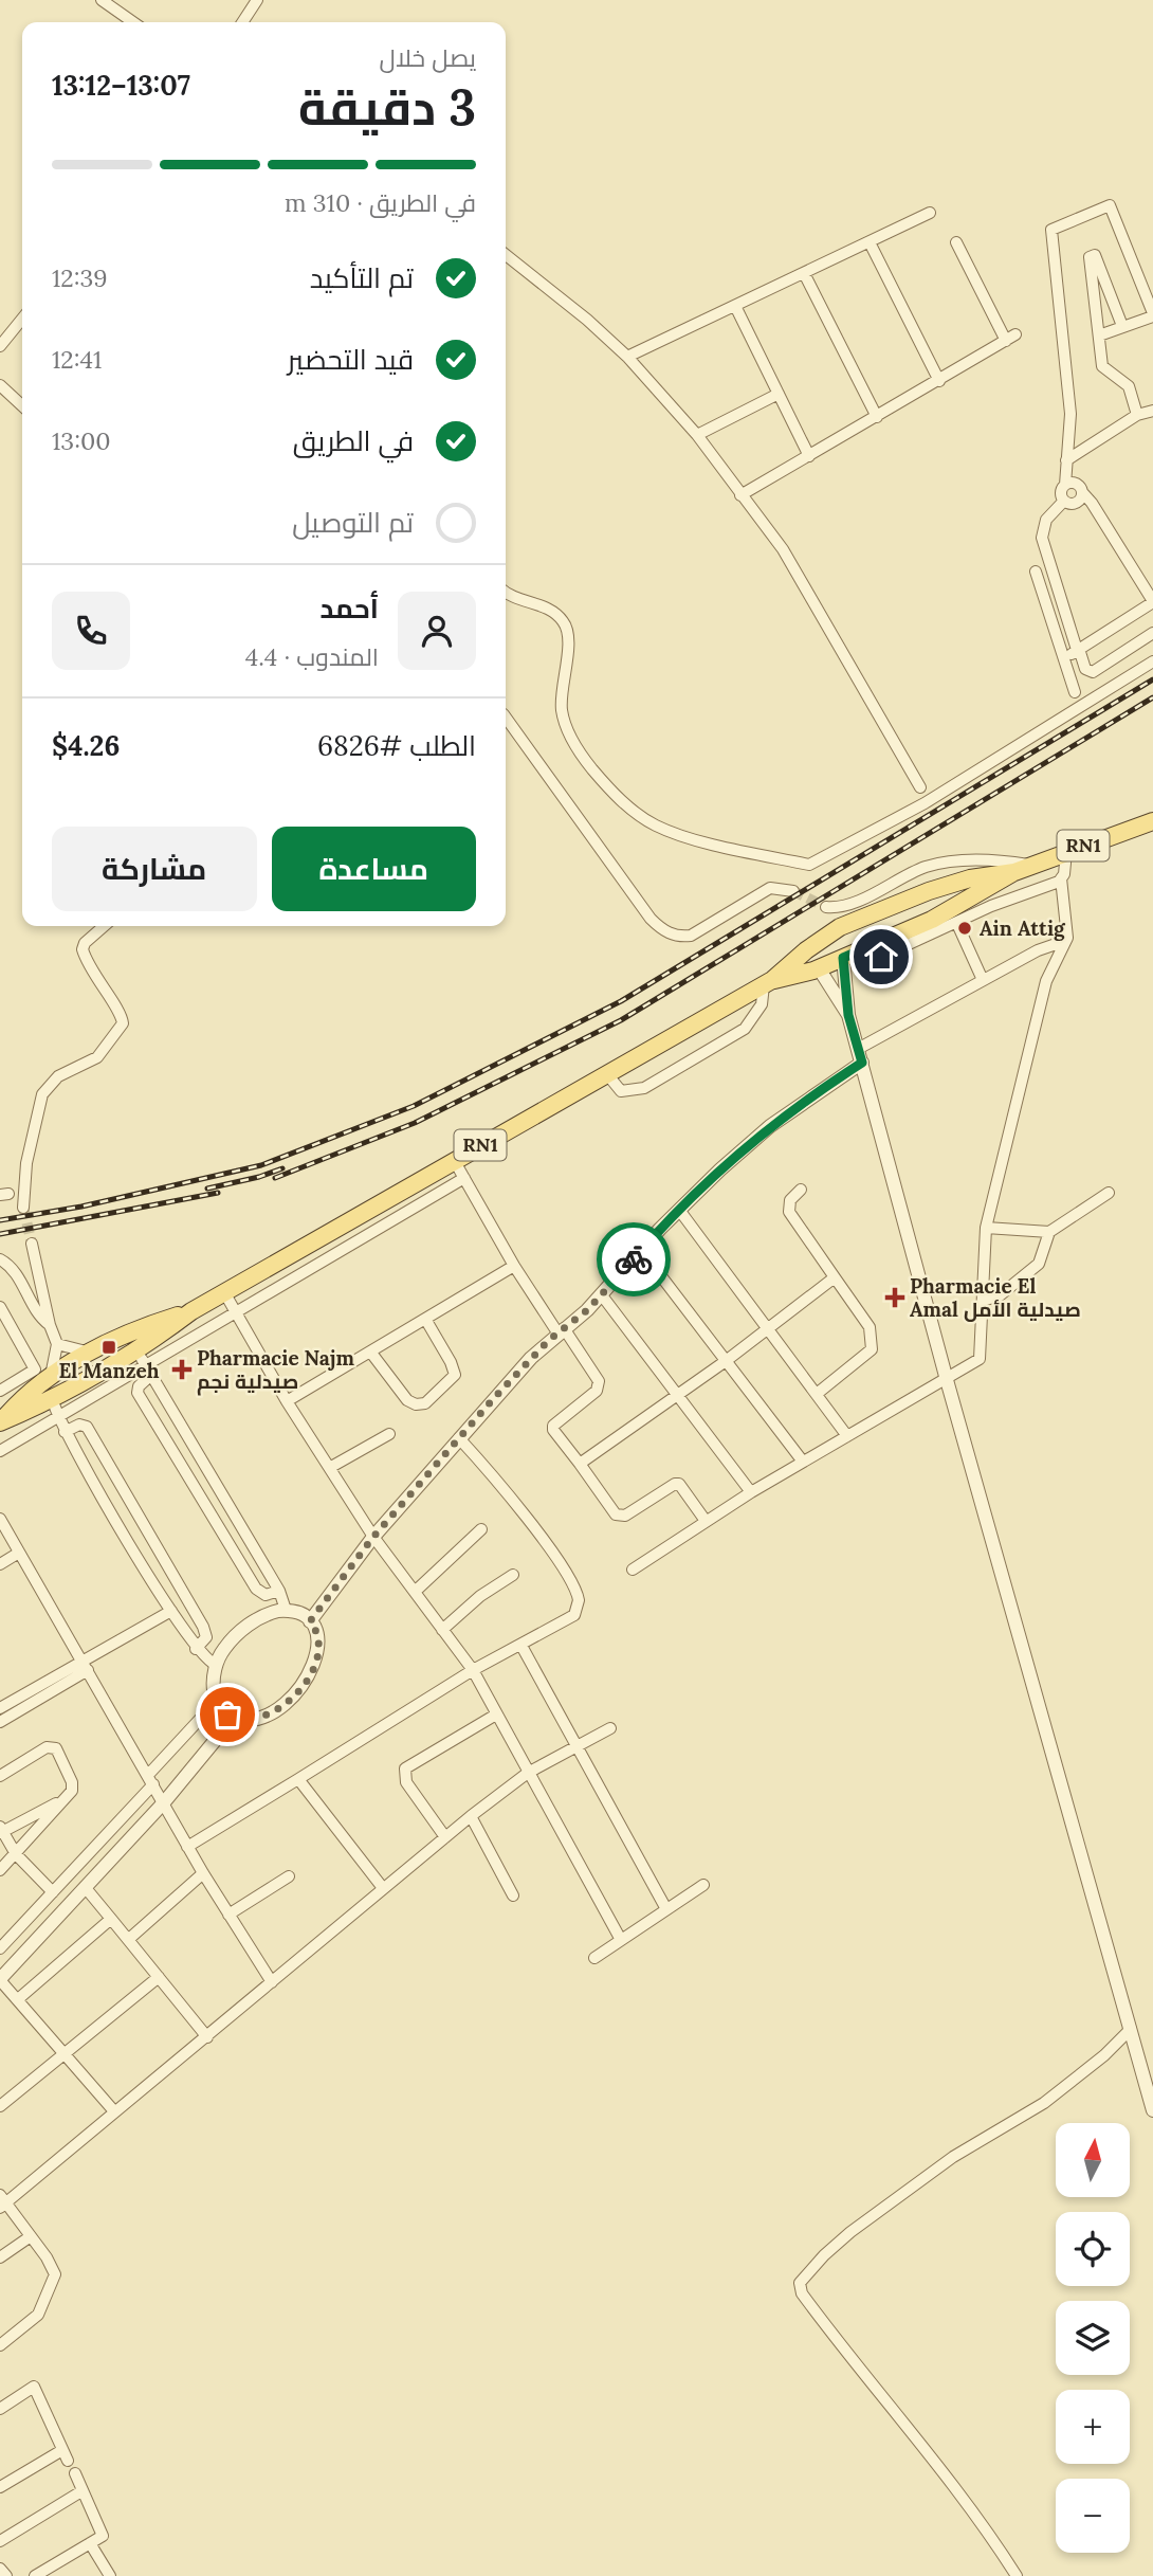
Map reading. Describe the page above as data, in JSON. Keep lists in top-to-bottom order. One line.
{"streets":{"main road":["RN1"]},"places":{"other":["Ain Attig"],"health":["Pharmacie El Amal صيدلية الأمل","Pharmacie Najm صيدلية نجم"],"transit":["El Manzeh"]},"north":"top","page":{"heading":["3 دقيقة","يصل خلال","13:07–13:12"],"panel":["أحمد","المندوب · 4.4","الطلب #6826","$4.26"],"bar":"في الطريق · 310 m","list":[["تم التأكيد","12:39"],["قيد التحضير","12:41"],["في الطريق","13:00"],"تم التوصيل"],"buttons":["مساعدة","مشاركة"],"map_buttons":["+","−"]}}
